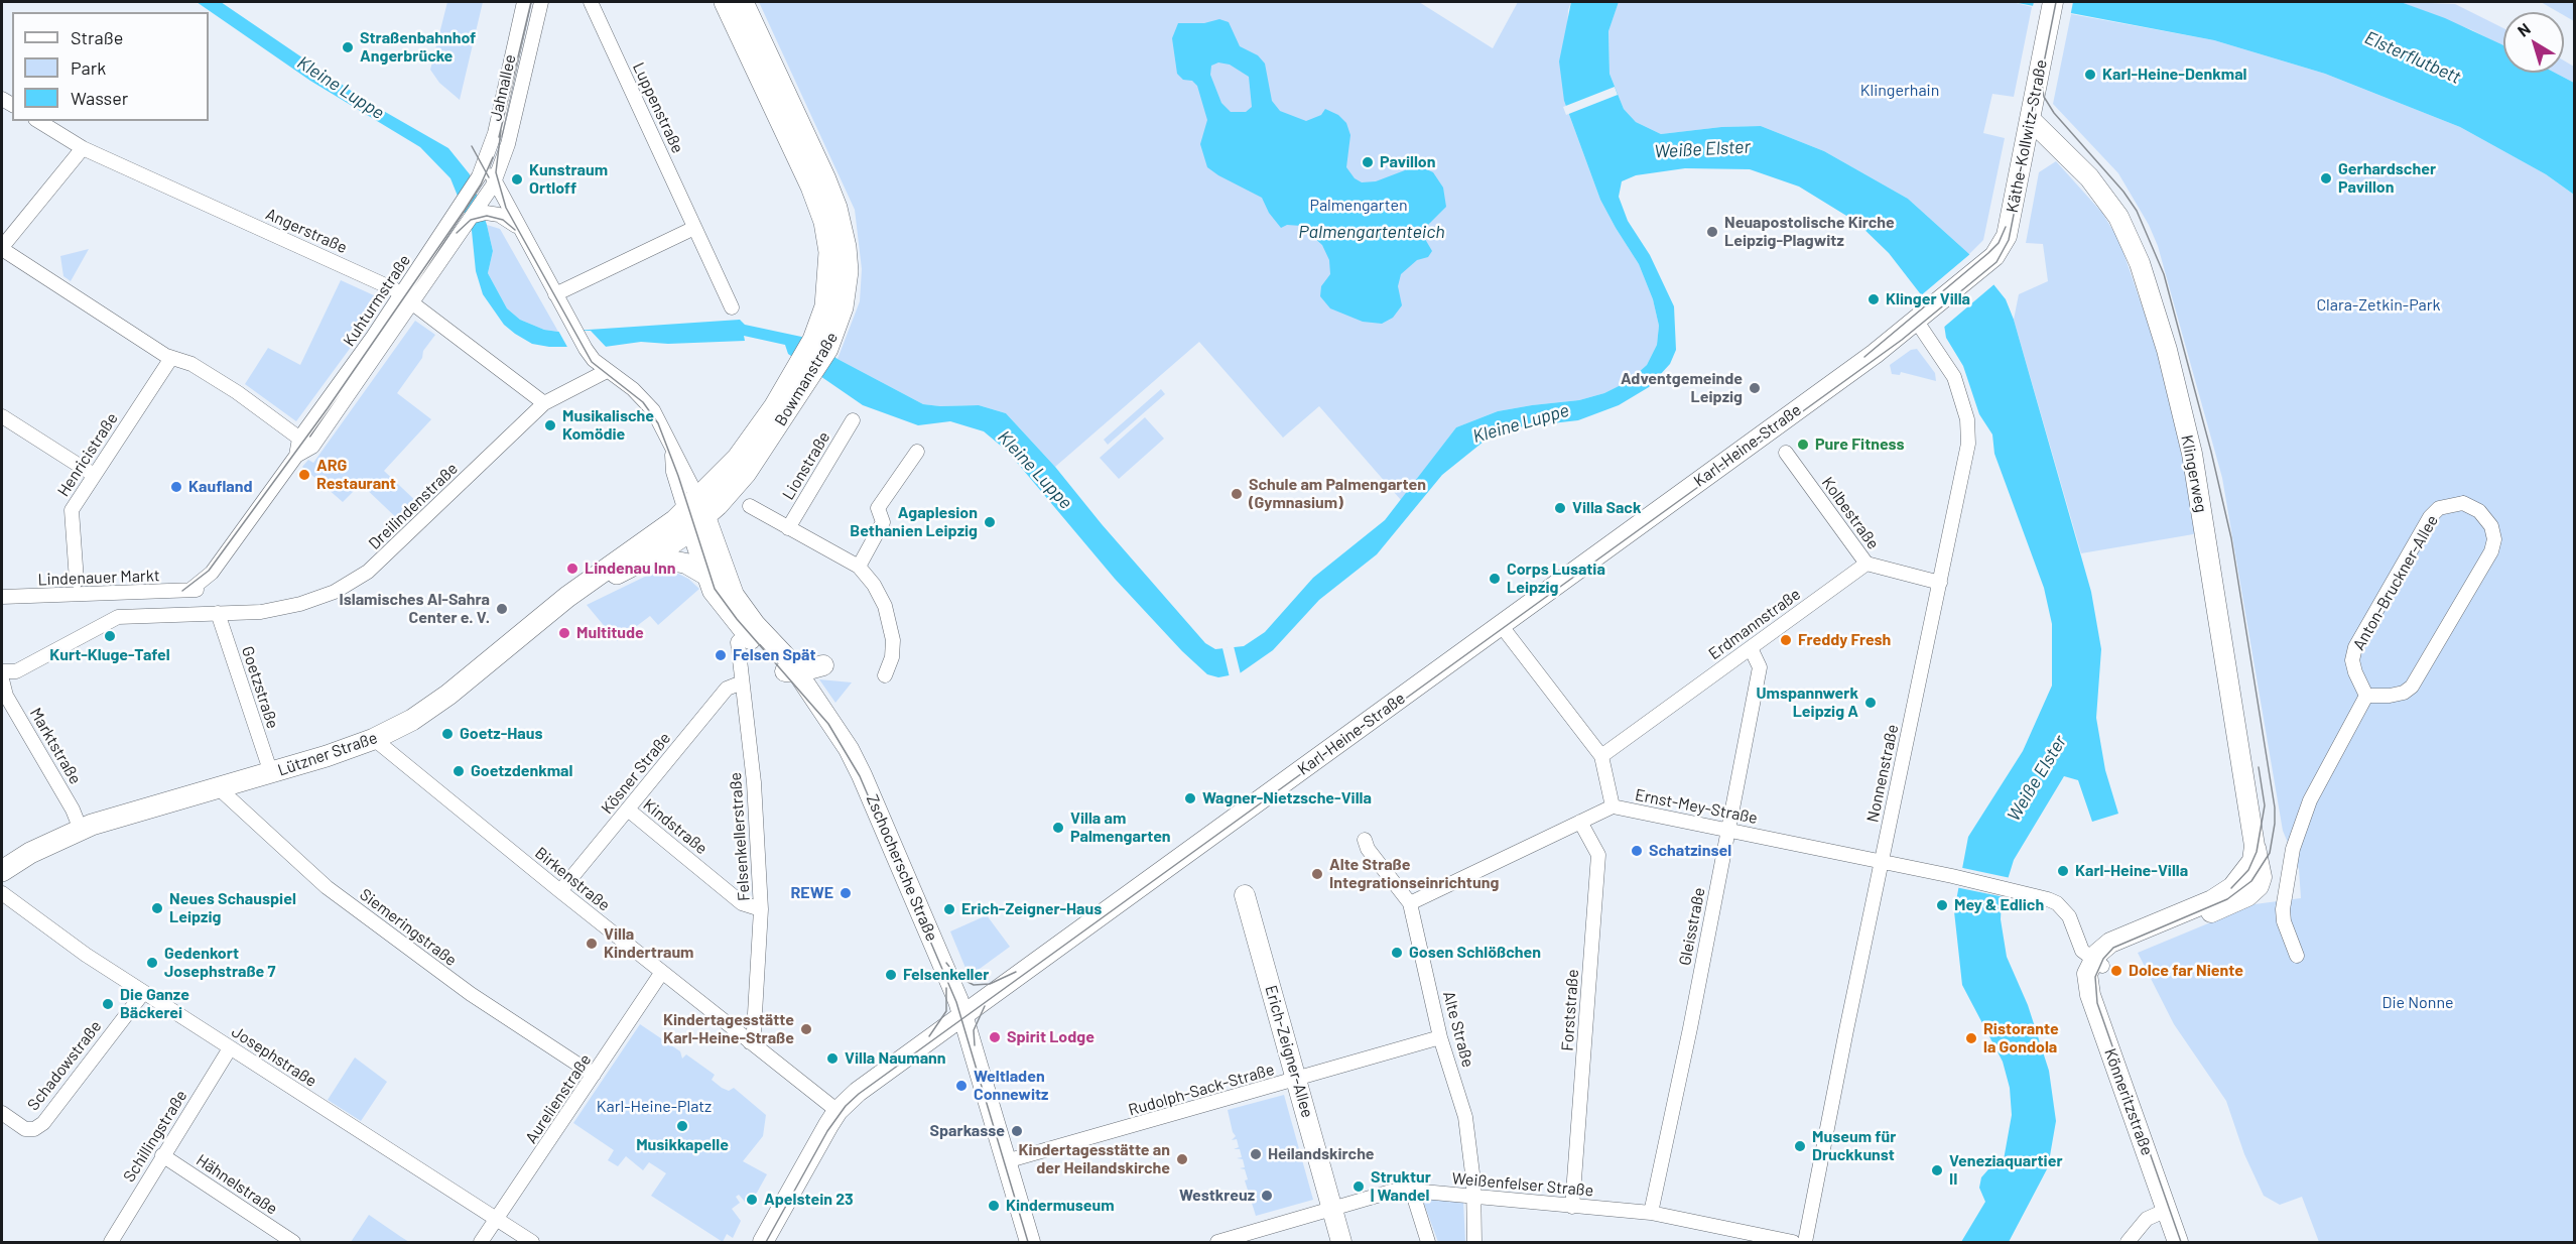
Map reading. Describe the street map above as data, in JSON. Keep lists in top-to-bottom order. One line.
{"streets":{"main road":["Käthe-Kollwitz-Straße","Bowmanstraße","Karl-Heine-Straße","Klingerweg","Lützner Straße","Zschochersche Straße","Erich-Zeigner-Allee","Könneritzstraße"],"street":["Jahnallee","Luppenstraße","Angerstraße","Kuhturmstraße","Henricistraße","Lionstraße","Dreilindenstraße","Kolbestraße","Lindenauer Markt","Anton-Bruckner-Allee","Erdmannstraße","Goetzstraße","Marktstraße","Kösner Straße","Nonnenstraße","Ernst-Mey-Straße","Kindstraße","Felsenkellerstraße","Birkenstraße","Gleisstraße","Siemeringstraße","Forststraße","Alte Straße","Josephstraße","Schadowstraße","Rudolph-Sack-Straße","Aurelienstraße","Schillingstraße","Hähnelstraße","Weißenfelser Straße"]},"crossings":[["Jahnallee","Kuhturmstraße"],["Jahnallee","Zschochersche Straße"],["Käthe-Kollwitz-Straße","Karl-Heine-Straße"],["Käthe-Kollwitz-Straße","Klingerweg"],["Angerstraße","Kuhturmstraße"],["Angerstraße","Dreilindenstraße"],["Kuhturmstraße","Lindenauer Markt"],["Kuhturmstraße","Zschochersche Straße"],["Bowmanstraße","Lützner Straße"],["Bowmanstraße","Zschochersche Straße"],["Karl-Heine-Straße","Nonnenstraße"],["Karl-Heine-Straße","Zschochersche Straße"],["Karl-Heine-Straße","Birkenstraße"],["Dreilindenstraße","Goetzstraße"],["Dreilindenstraße","Zschochersche Straße"],["Kolbestraße","Erdmannstraße"],["Erdmannstraße","Gleisstraße"],["Goetzstraße","Lützner Straße"],["Marktstraße","Lützner Straße"],["Lützner Straße","Zschochersche Straße"],["Lützner Straße","Birkenstraße"],["Lützner Straße","Siemeringstraße"],["Kösner Straße","Kindstraße"],["Kösner Straße","Felsenkellerstraße"],["Kösner Straße","Birkenstraße"],["Nonnenstraße","Ernst-Mey-Straße"],["Ernst-Mey-Straße","Gleisstraße"],["Ernst-Mey-Straße","Forststraße"],["Ernst-Mey-Straße","Alte Straße"],["Ernst-Mey-Straße","Könneritzstraße"],["Kindstraße","Felsenkellerstraße"],["Felsenkellerstraße","Zschochersche Straße"],["Felsenkellerstraße","Birkenstraße"],["Zschochersche Straße","Rudolph-Sack-Straße"],["Birkenstraße","Aurelienstraße"],["Gleisstraße","Weißenfelser Straße"],["Siemeringstraße","Aurelienstraße"],["Forststraße","Weißenfelser Straße"],["Alte Straße","Rudolph-Sack-Straße"],["Alte Straße","Weißenfelser Straße"],["Erich-Zeigner-Allee","Rudolph-Sack-Straße"],["Erich-Zeigner-Allee","Weißenfelser Straße"],["Josephstraße","Schadowstraße"],["Josephstraße","Aurelienstraße"],["Josephstraße","Schillingstraße"],["Schillingstraße","Hähnelstraße"]],"water":["Elsterflutbett","Kleine Luppe","Weiße Elster","Palmengartenteich"],"parks":["Klingerhain","Palmengarten","Clara-Zetkin-Park","Die Nonne","Karl-Heine-Platz"],"places":["Straßenbahnhof Angerbrücke","Karl-Heine-Denkmal","Pavillon","Gerhardscher Pavillon","Kunstraum Ortloff","Neuapostolische Kirche Leipzig-Plagwitz","Klinger Villa","Adventgemeinde Leipzig","Musikalische Komödie","Pure Fitness","ARG Restaurant","Kaufland","Schule am Palmengarten (Gymnasium)","Villa Sack","Agaplesion Bethanien Leipzig","Lindenau Inn","Corps Lusatia Leipzig","Islamisches Al-Sahra Center e. V.","Multitude","Kurt-Kluge-Tafel","Freddy Fresh","Felsen Spät","Umspannwerk Leipzig A","Goetz-Haus","Goetzdenkmal","Wagner-Nietzsche-Villa","Villa am Palmengarten","Schatzinsel","Karl-Heine-Villa","Alte Straße Integrationseinrichtung","REWE","Mey & Edlich","Neues Schauspiel Leipzig","Erich-Zeigner-Haus","Villa Kindertraum","Gosen Schlößchen","Gedenkort Josephstraße 7","Dolce far Niente","Felsenkeller","Die Ganze Bäckerei","Kindertagesstätte Karl-Heine-Straße","Spirit Lodge","Ristorante la Gondola","Villa Naumann","Weltladen Connewitz","Musikkapelle","Sparkasse","Museum für Druckkunst","Heilandskirche","Kindertagesstätte an der Heilandskirche","Veneziaquartier II","Struktur | Wandel","Westkreuz","Apelstein 23","Kindermuseum"],"legend":["Straße","Park","Wasser"],"north":"top left"}
